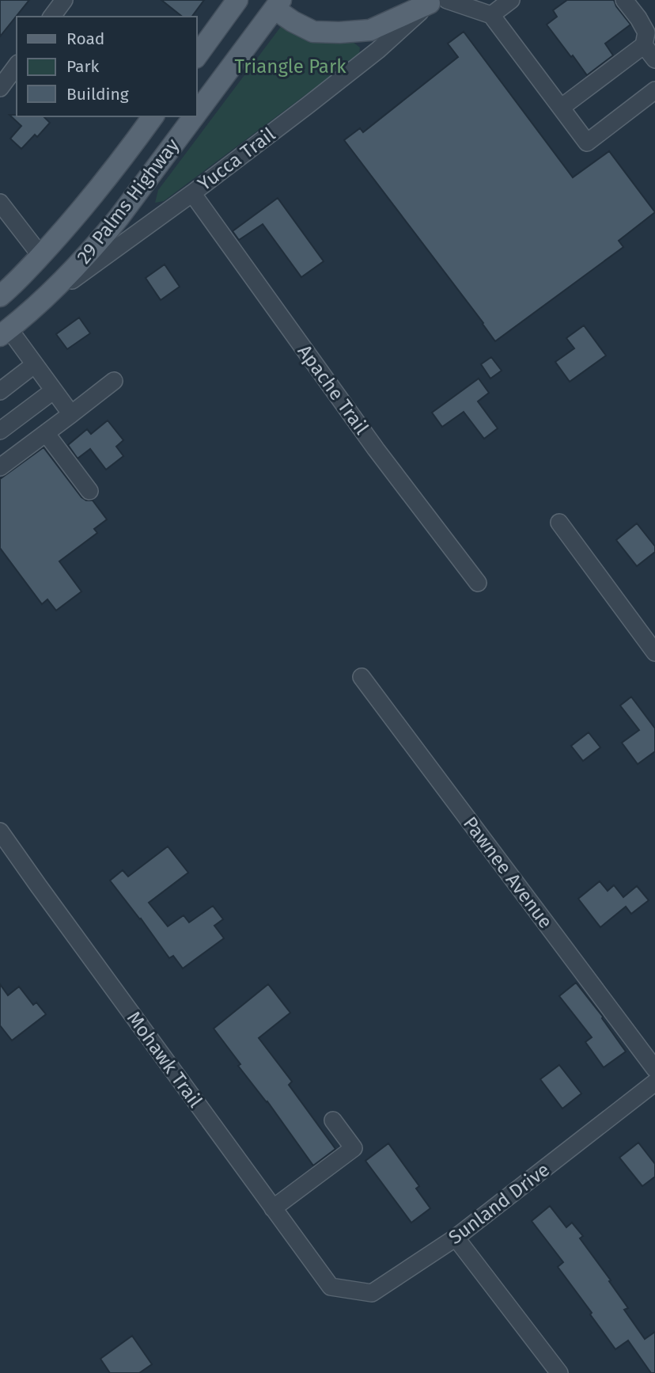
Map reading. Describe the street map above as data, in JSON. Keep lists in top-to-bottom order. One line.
{"streets":{"main road":["29 Palms Highway"],"street":["Yucca Trail","Apache Trail","Pawnee Avenue","Mohawk Trail","Sunland Drive"]},"crossings":[["Yucca Trail","29 Palms Highway"],["Yucca Trail","Apache Trail"],["Mohawk Trail","Sunland Drive"]],"parks":["Triangle Park"],"legend":["Road","Park","Building"]}
